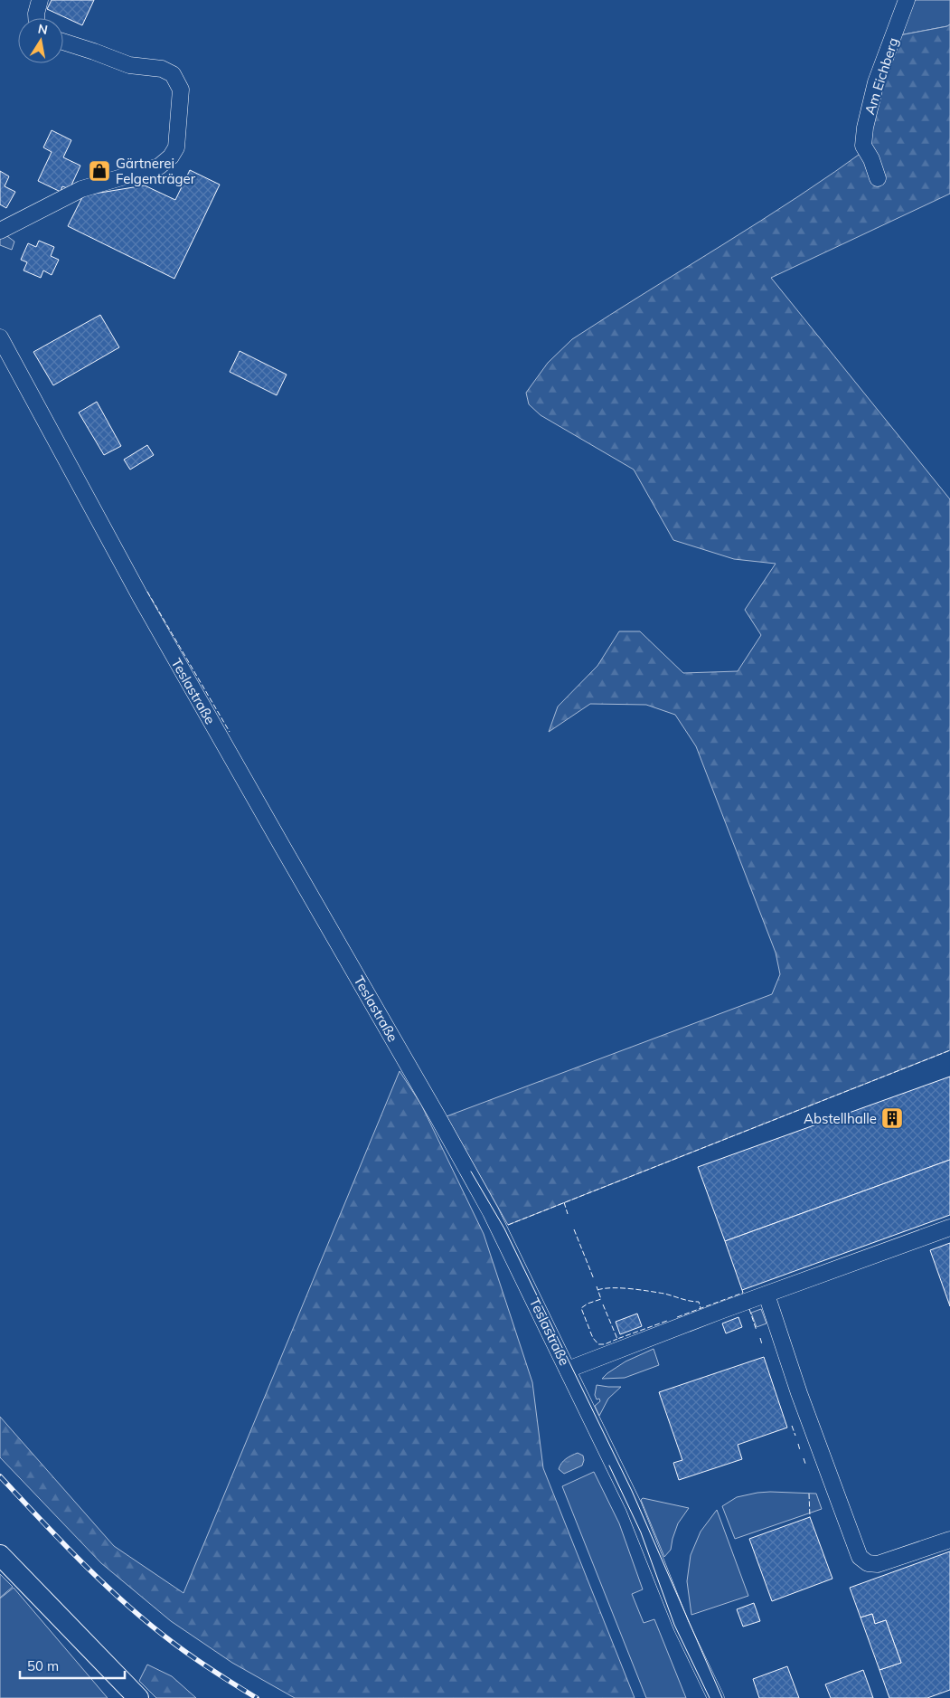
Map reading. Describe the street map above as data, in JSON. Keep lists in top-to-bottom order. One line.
{"streets":{"street":["Am Eichberg","Teslastraße"]},"places":{"shop":["Gärtnerei Felgenträger"],"building":["Abstellhalle"]},"scale_bar":"50 m","north":"top"}
